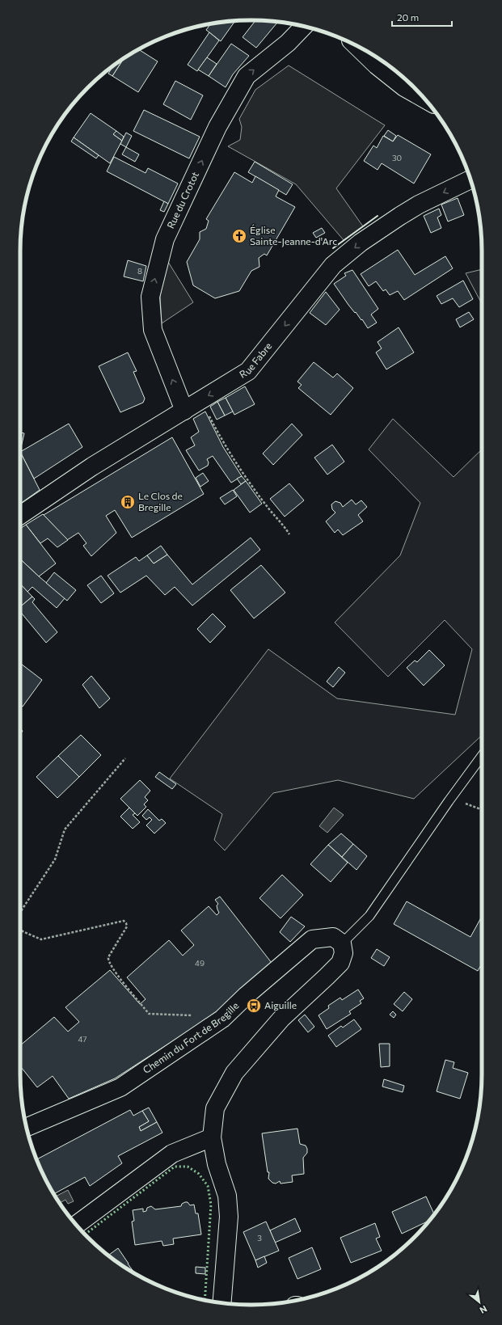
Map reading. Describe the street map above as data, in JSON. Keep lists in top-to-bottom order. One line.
{"streets":{"street":["Rue du Crotot","Rue Fabre","Chemin du Fort de Bregille"]},"crossings":[["Rue du Crotot","Rue Fabre"]],"one_way":["Rue du Crotot","Rue Fabre"],"places":{"church":["Église Sainte-Jeanne-d'Arc"],"building":["Le Clos de Bregille"],"bus stop":["Aiguille"]},"house_numbers":["30","8","49","47","3"],"scale_bar":"20 m","north":"bottom right"}
